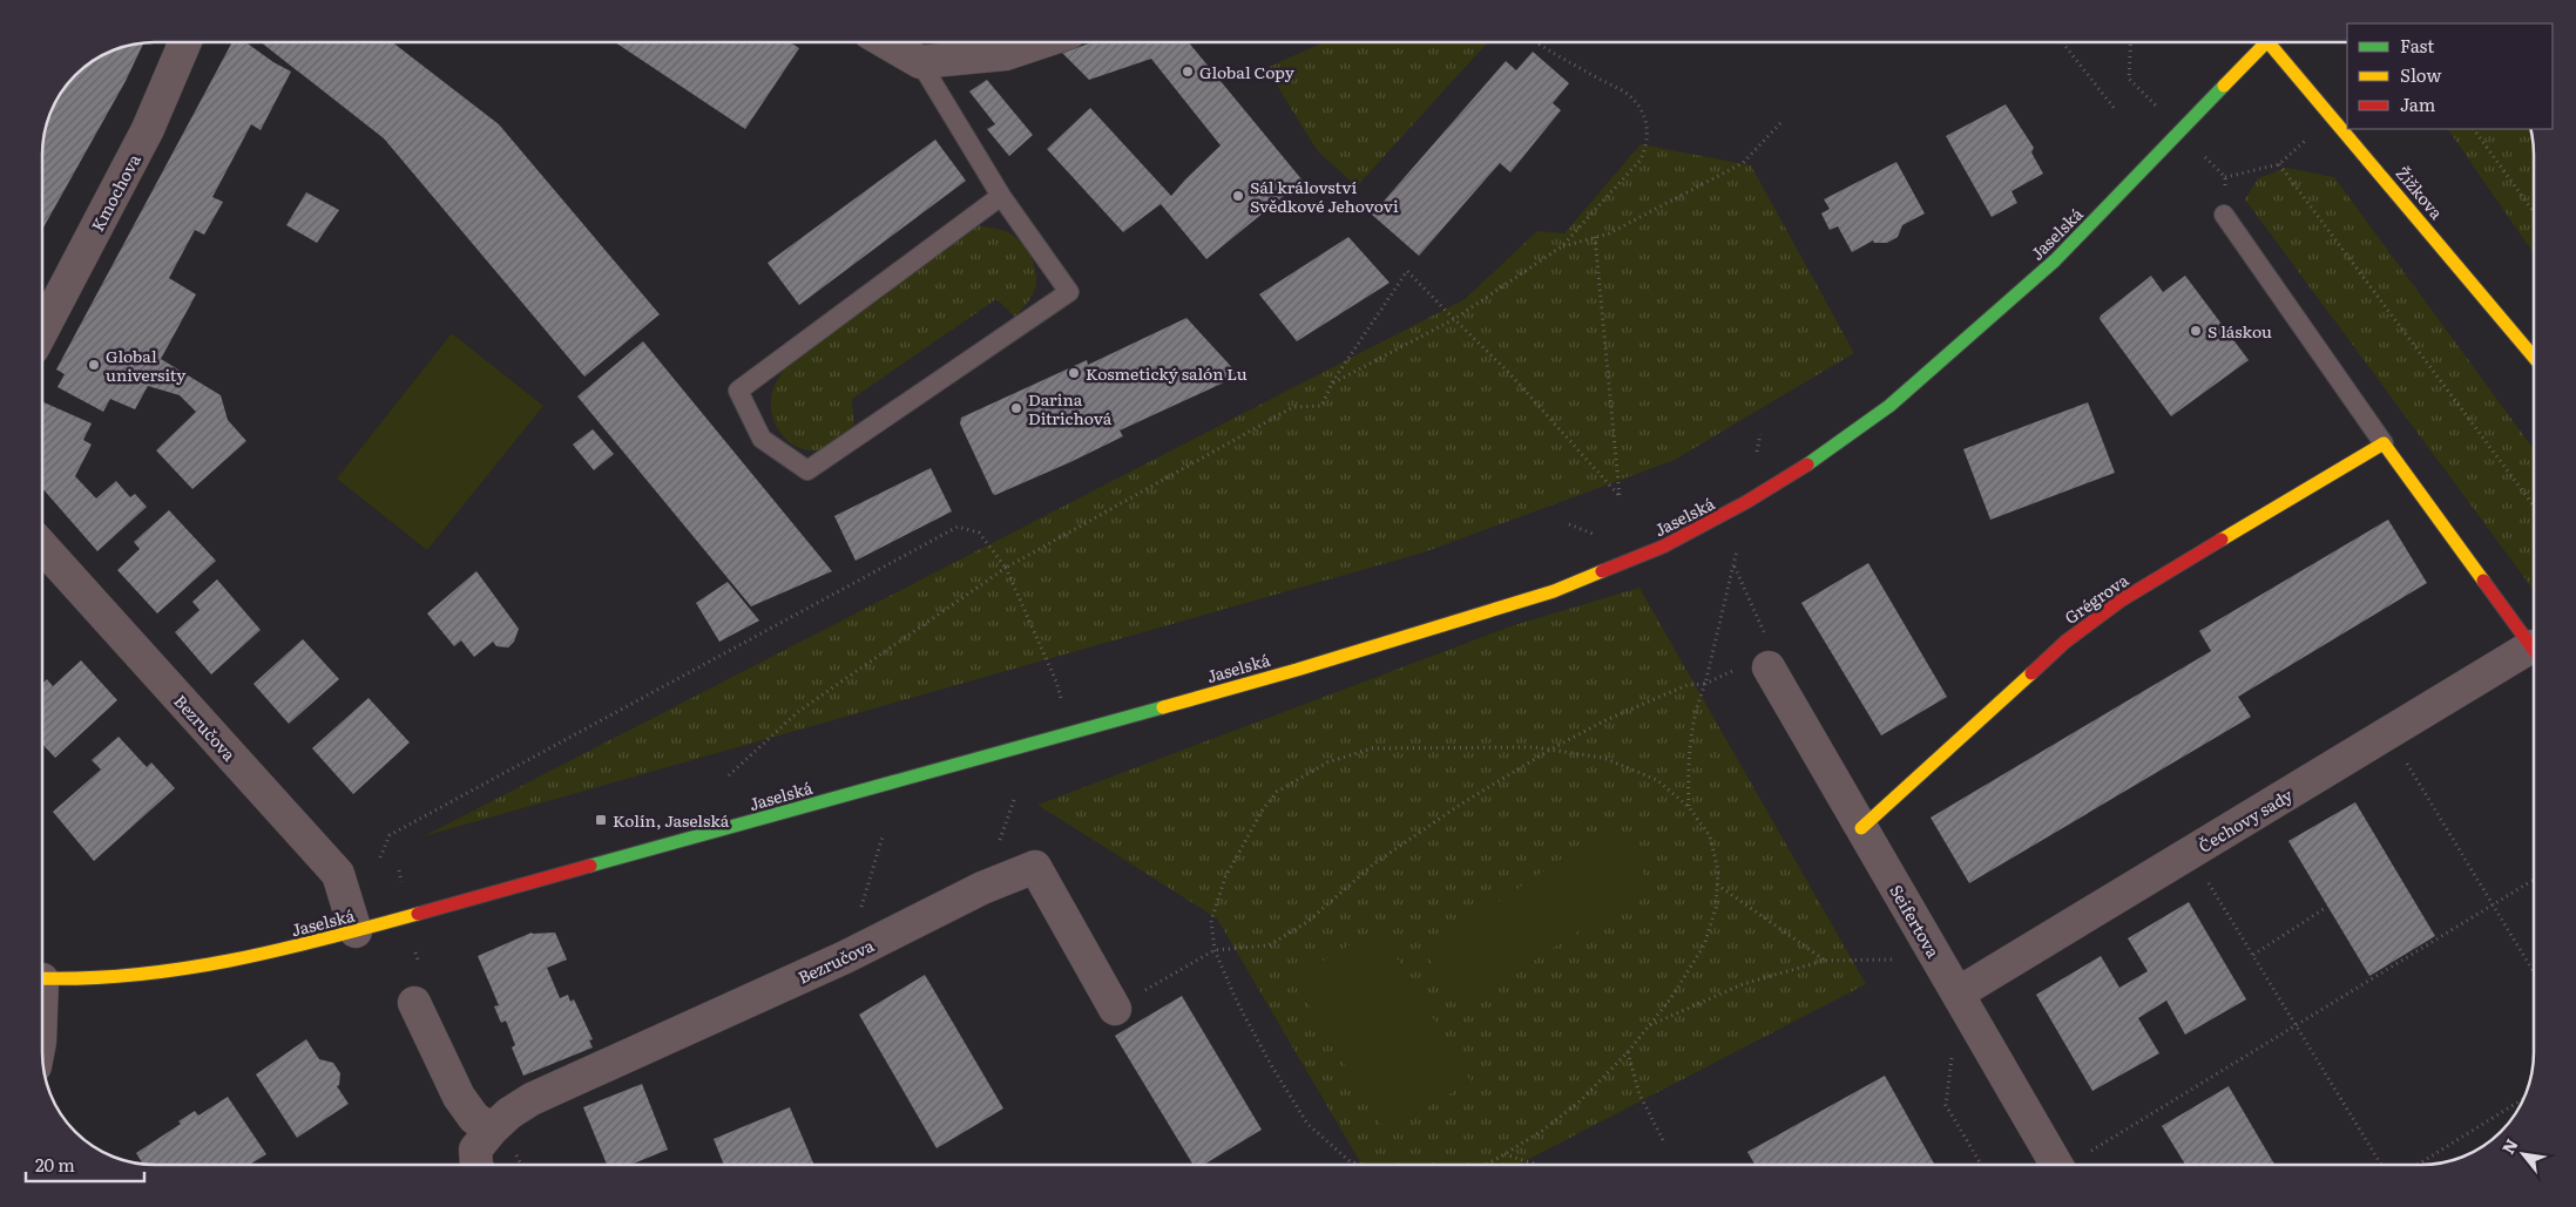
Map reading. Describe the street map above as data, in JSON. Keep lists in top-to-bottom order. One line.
{"streets":{"street":["Kmochova","Žižkova","Jaselská","Grégrova","Bezručova","Čechovy sady","Seifertova"]},"crossings":[["Jaselská","Bezručova"],["Grégrova","Seifertova"],["Čechovy sady","Seifertova"]],"places":{"other":["Global Copy","Sál království Svědkové Jehovovi","S láskou","Global university","Kosmetický salón Lu","Darina Ditrichová"],"transit":["Kolín, Jaselská"]},"legend":["Fast","Slow","Jam"],"scale_bar":"20 m","north":"top left"}
